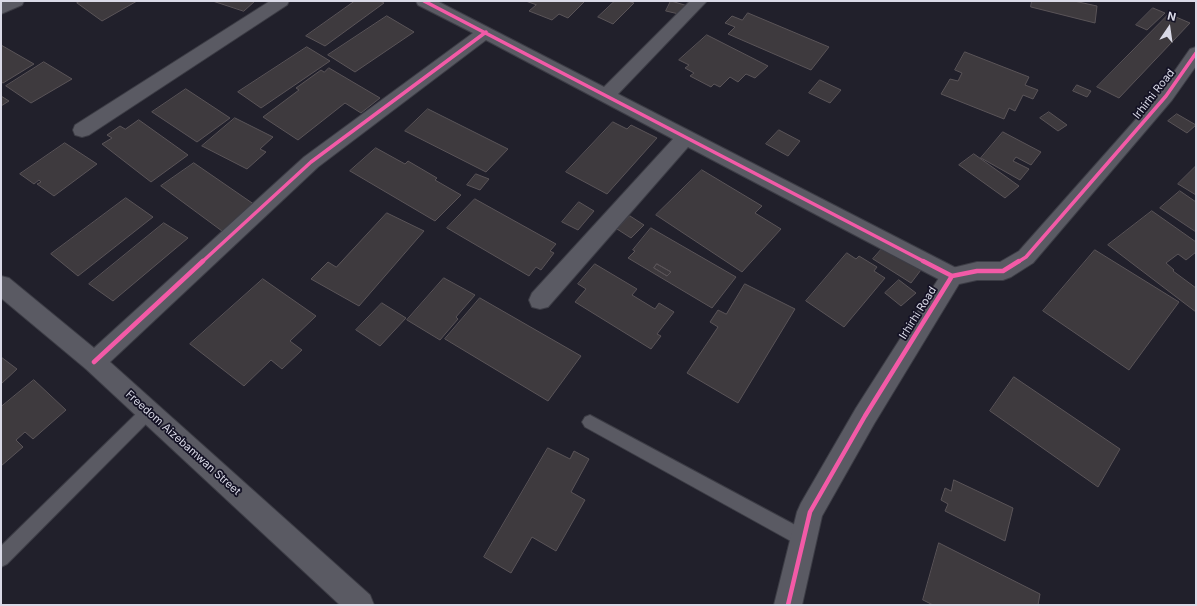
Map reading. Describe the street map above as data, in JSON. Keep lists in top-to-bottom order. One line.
{"streets":{"street":["Irhirhi Road","Freedom Aizebamwan Street"]},"north":"top"}
